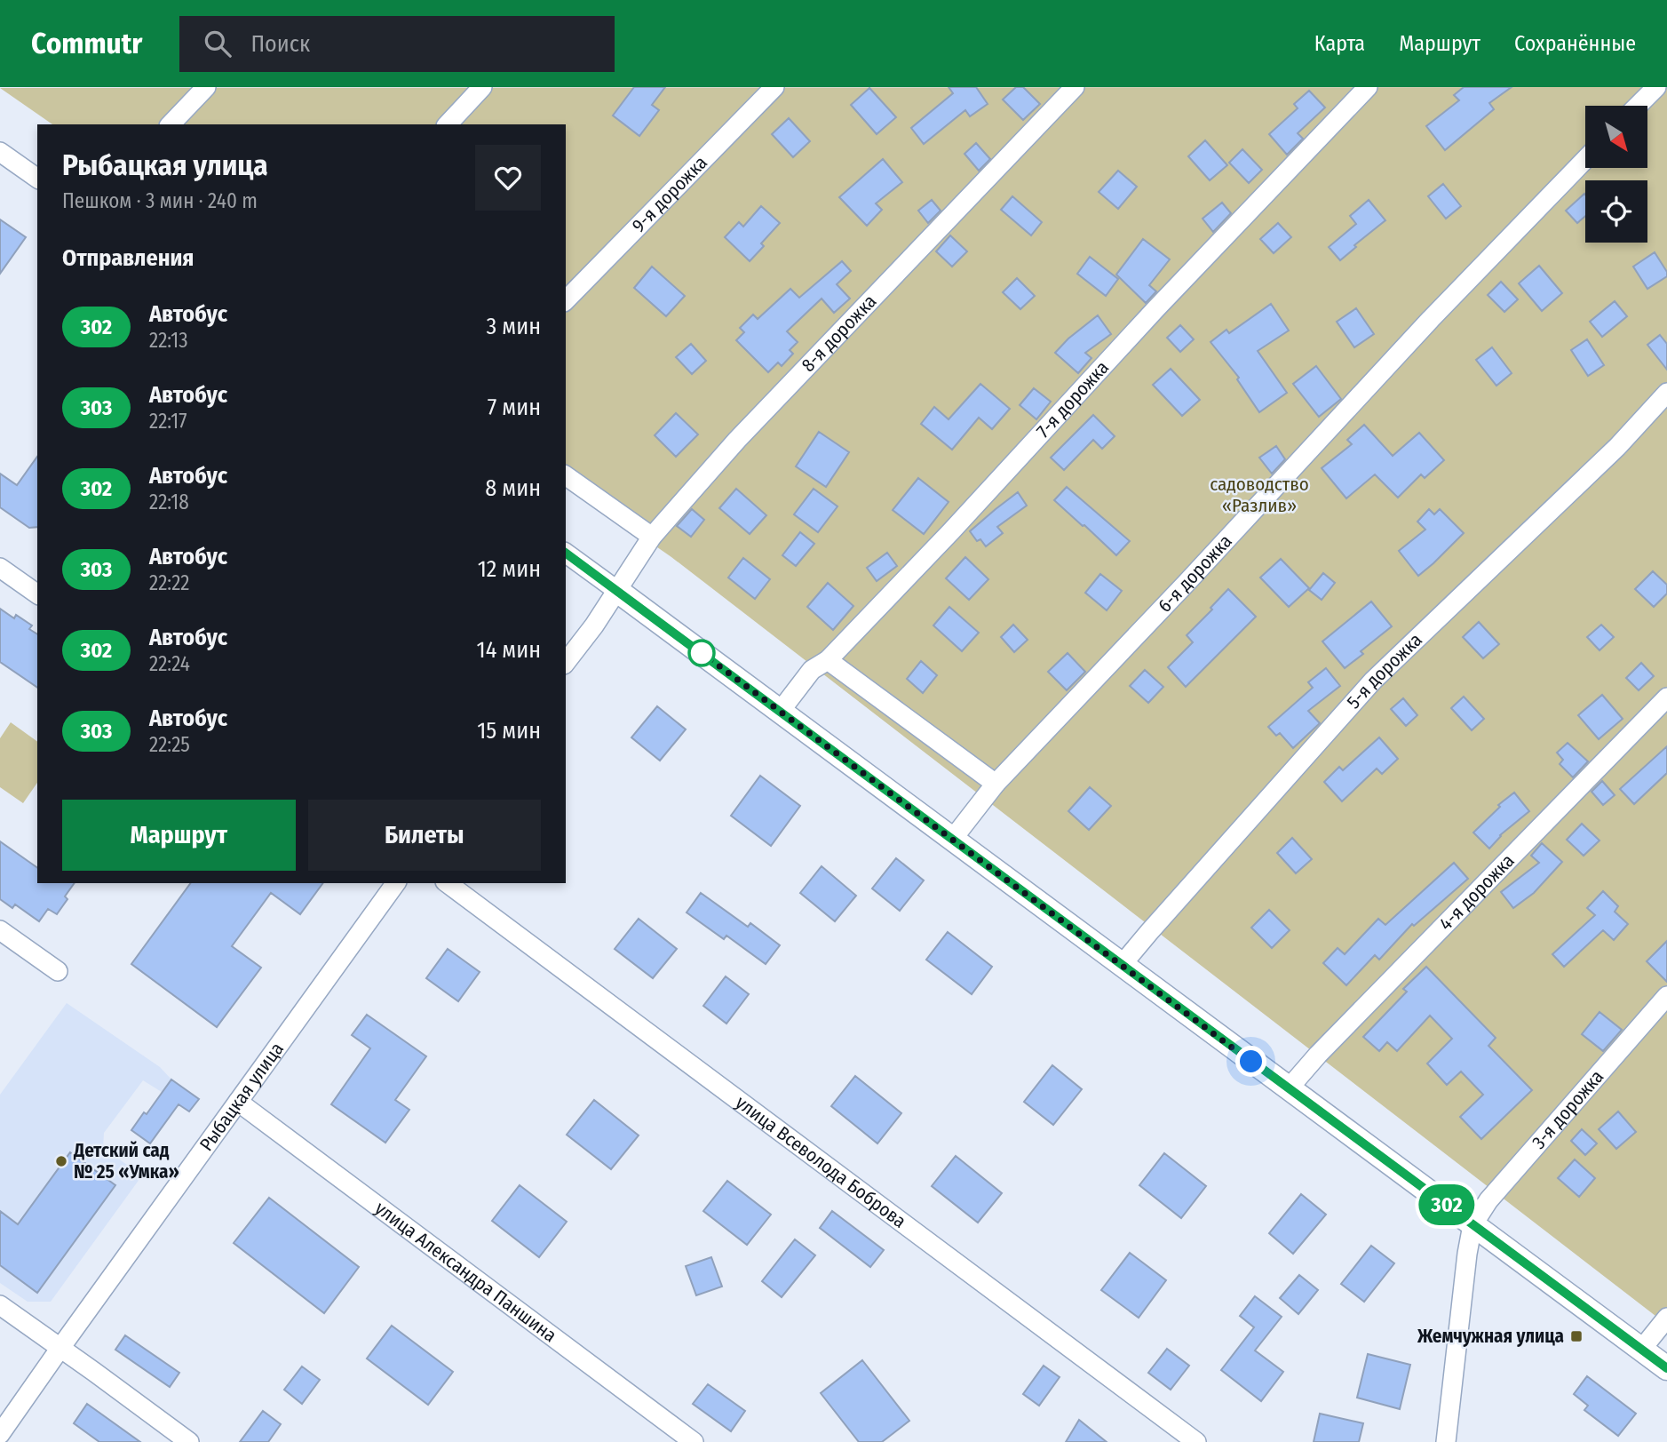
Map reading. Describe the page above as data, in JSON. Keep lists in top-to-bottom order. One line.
{"streets":{"street":["9-я дорожка","8-я дорожка","7-я дорожка","6-я дорожка","5-я дорожка","4-я дорожка","Рыбацкая улица","3-я дорожка","улица Всеволода Боброва","улица Александра Паншина"]},"crossings":[["Рыбацкая улица","улица Александра Паншина"]],"parks":["садоводство «Разлив»"],"places":{"other":["Детский сад № 25 «Умка»"],"transit":["Жемчужная улица"]},"lines":["bus line 302"],"north":"bottom right","page":{"header":"Commutr","search":"Поиск","nav":["Карта","Маршрут","Сохранённые"],"on_map":"302","heading":[["Рыбацкая улица","Пешком · 3 мин · 240 m"],"Отправления"],"list":[{"mark":"302","name":"Автобус","note":"22:13","value":"3 мин"},{"mark":"303","name":"Автобус","note":"22:17","value":"7 мин"},{"mark":"302","name":"Автобус","note":"22:18","value":"8 мин"},{"mark":"303","name":"Автобус","note":"22:22","value":"12 мин"},{"mark":"302","name":"Автобус","note":"22:24","value":"14 мин"},{"mark":"303","name":"Автобус","note":"22:25","value":"15 мин"}],"buttons":["Маршрут","Билеты"]}}
